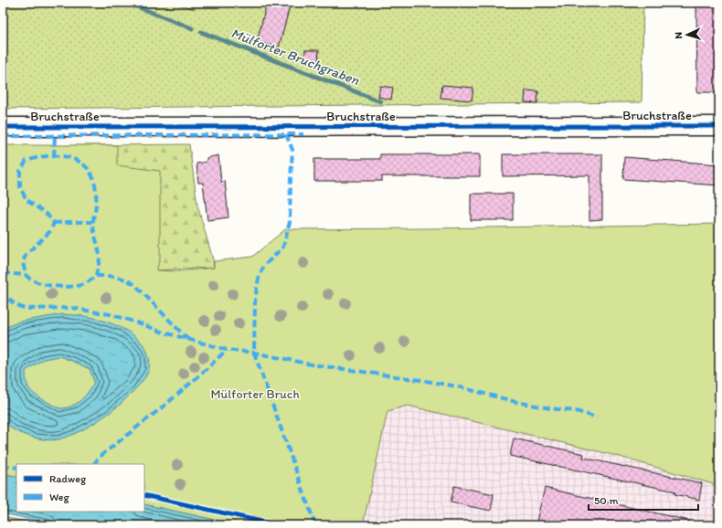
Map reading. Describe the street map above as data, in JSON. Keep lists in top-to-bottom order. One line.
{"streets":{"street":["Bruchstraße"]},"water":["Mülforter Bruchgraben"],"parks":["Mülforter Bruch"],"legend":["Radweg","Weg"],"scale_bar":"50 m","north":"left"}
